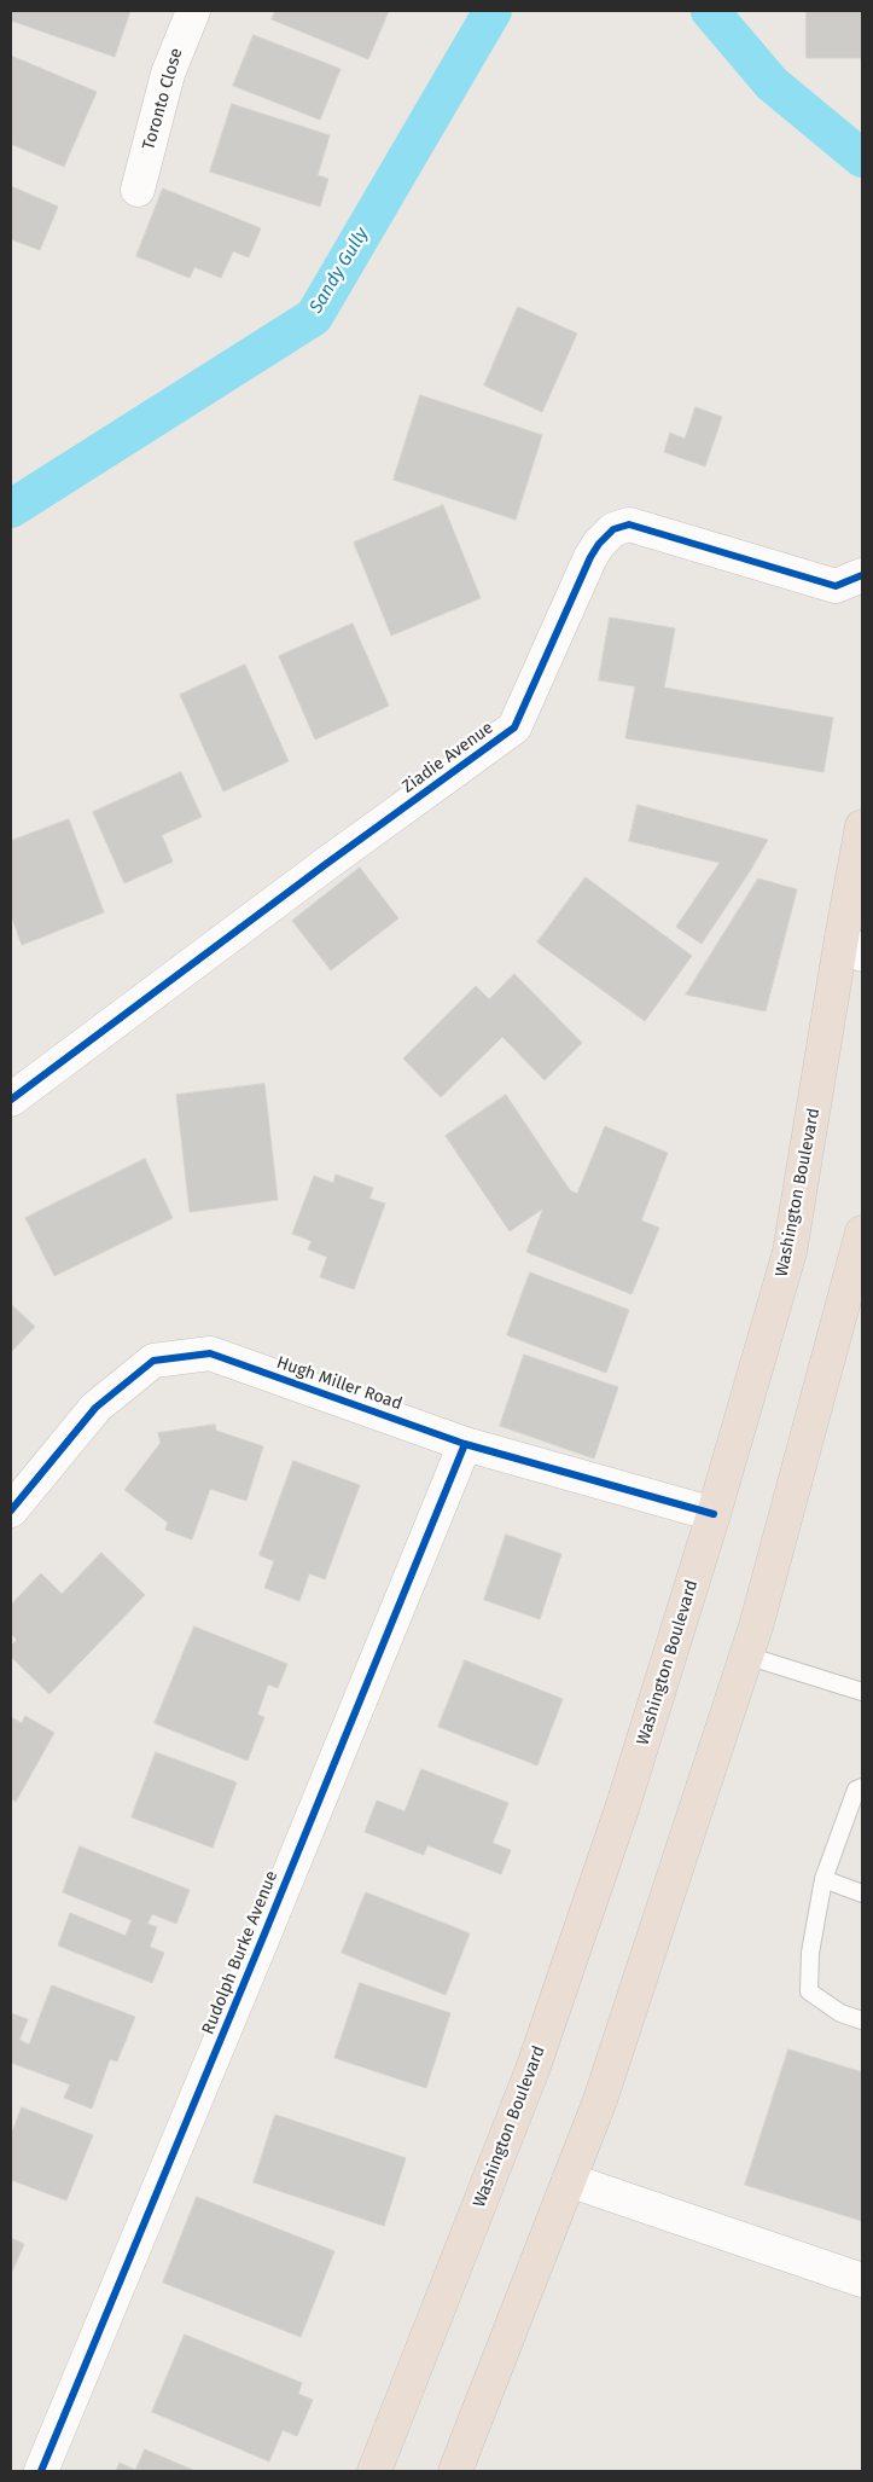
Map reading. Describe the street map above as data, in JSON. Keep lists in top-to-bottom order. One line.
{"streets":{"highway":["Washington Boulevard"],"street":["Toronto Close","Ziadie Avenue","Hugh Miller Road","Rudolph Burke Avenue"]},"crossings":[["Washington Boulevard","Hugh Miller Road"],["Hugh Miller Road","Rudolph Burke Avenue"]],"water":["Sandy Gully"]}
